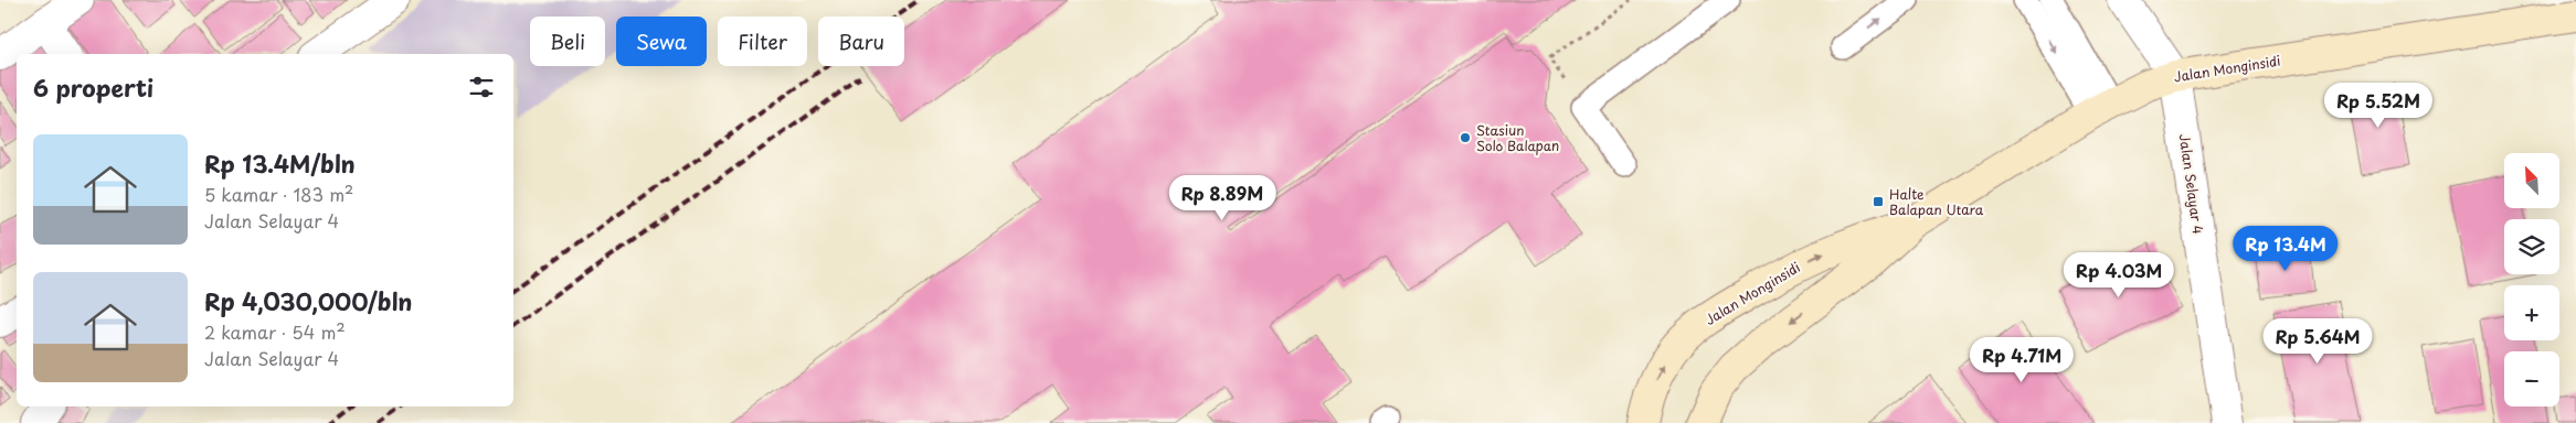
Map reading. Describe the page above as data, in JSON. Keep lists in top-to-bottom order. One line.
{"streets":{"main road":["Jalan Monginsidi"],"street":["Jalan Selayar 4"]},"crossings":[["Jalan Monginsidi","Jalan Selayar 4"]],"places":{"other":["Stasiun Solo Balapan"],"transit":["Halte Balapan Utara"]},"north":"top left","page":{"chip":["Beli","Sewa","Filter","Baru"],"heading":"6 properti","price":["Rp 5.52M","Rp 8.89M","Rp 13.4M","Rp 4.03M","Rp 5.64M","Rp 4.71M"],"list":[{"name":"Rp 13.4M/bln","note":"5 kamar · 183 m² · Jalan Selayar 4"},{"name":"Rp 4,030,000/bln","note":"2 kamar · 54 m² · Jalan Selayar 4"}],"map_buttons":["+","−"]}}
